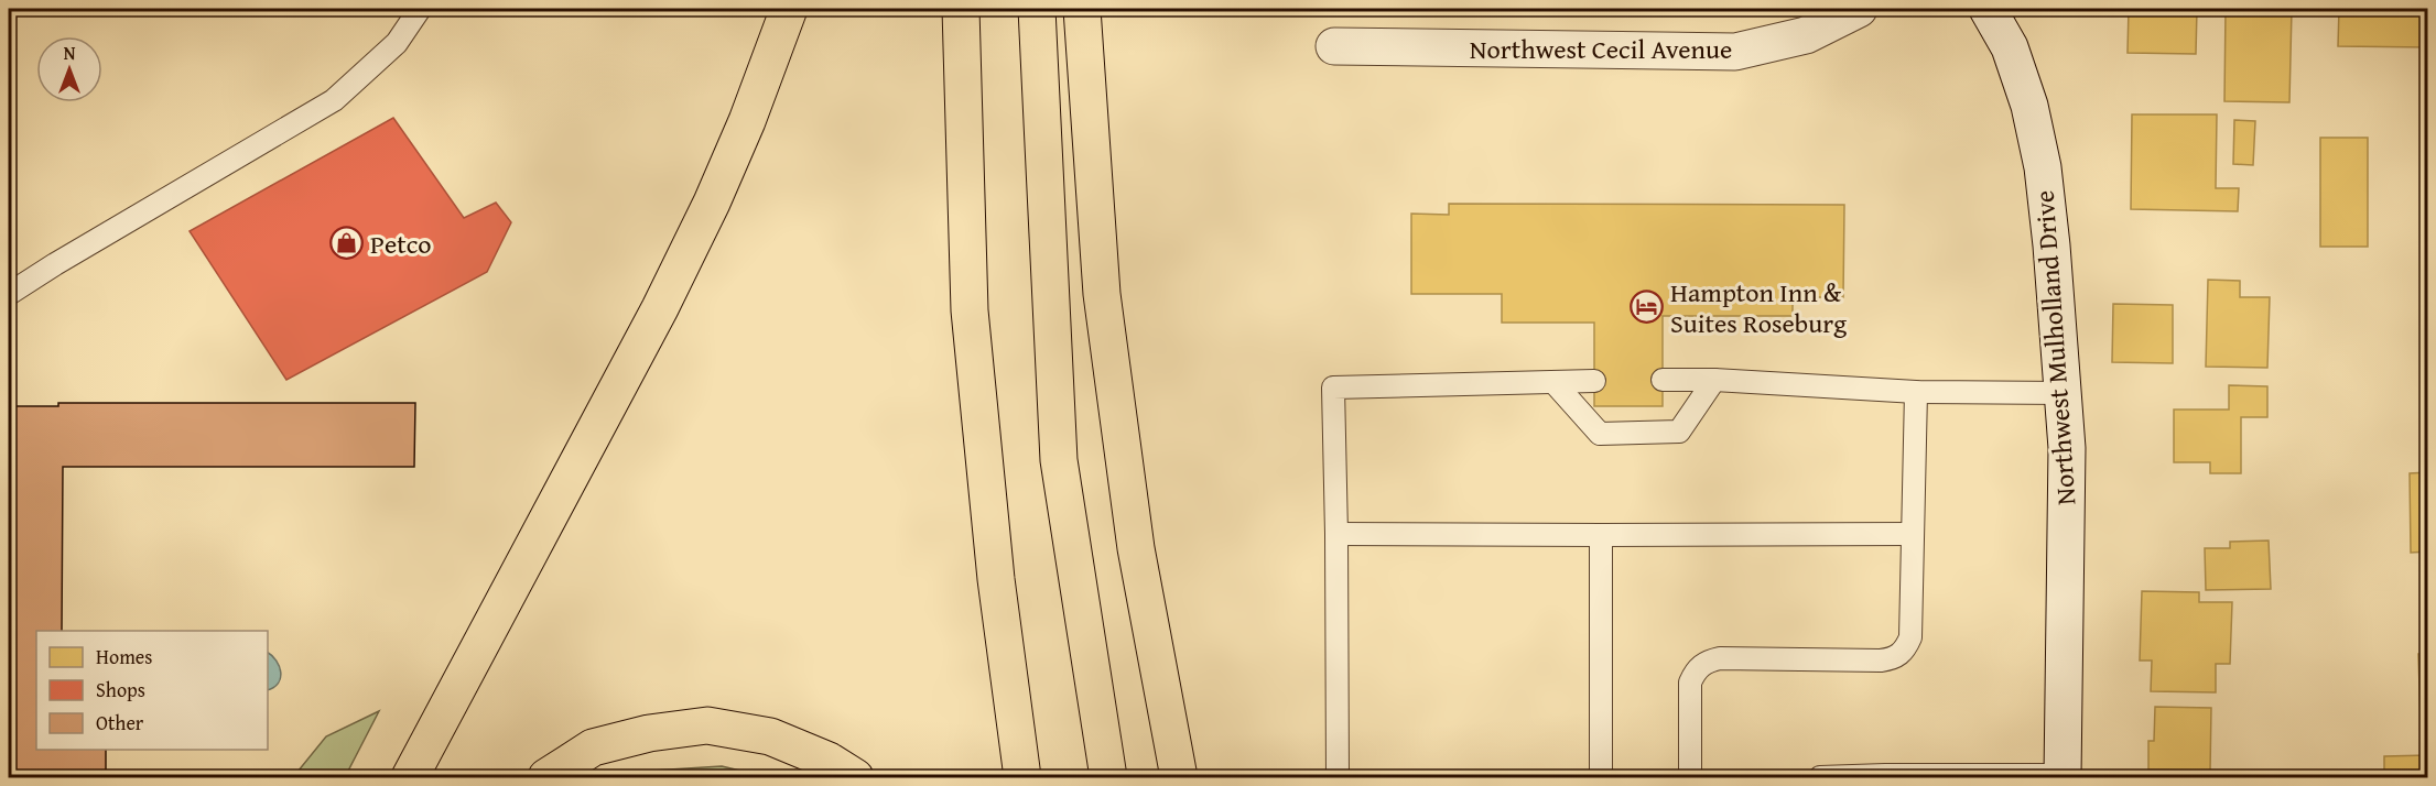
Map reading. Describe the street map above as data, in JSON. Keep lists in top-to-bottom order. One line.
{"streets":{"main road":["Northwest Cecil Avenue","Northwest Mulholland Drive"]},"places":{"shop":["Petco"],"hotel":["Hampton Inn & Suites Roseburg"]},"legend":["Homes","Shops","Other"],"north":"top"}
